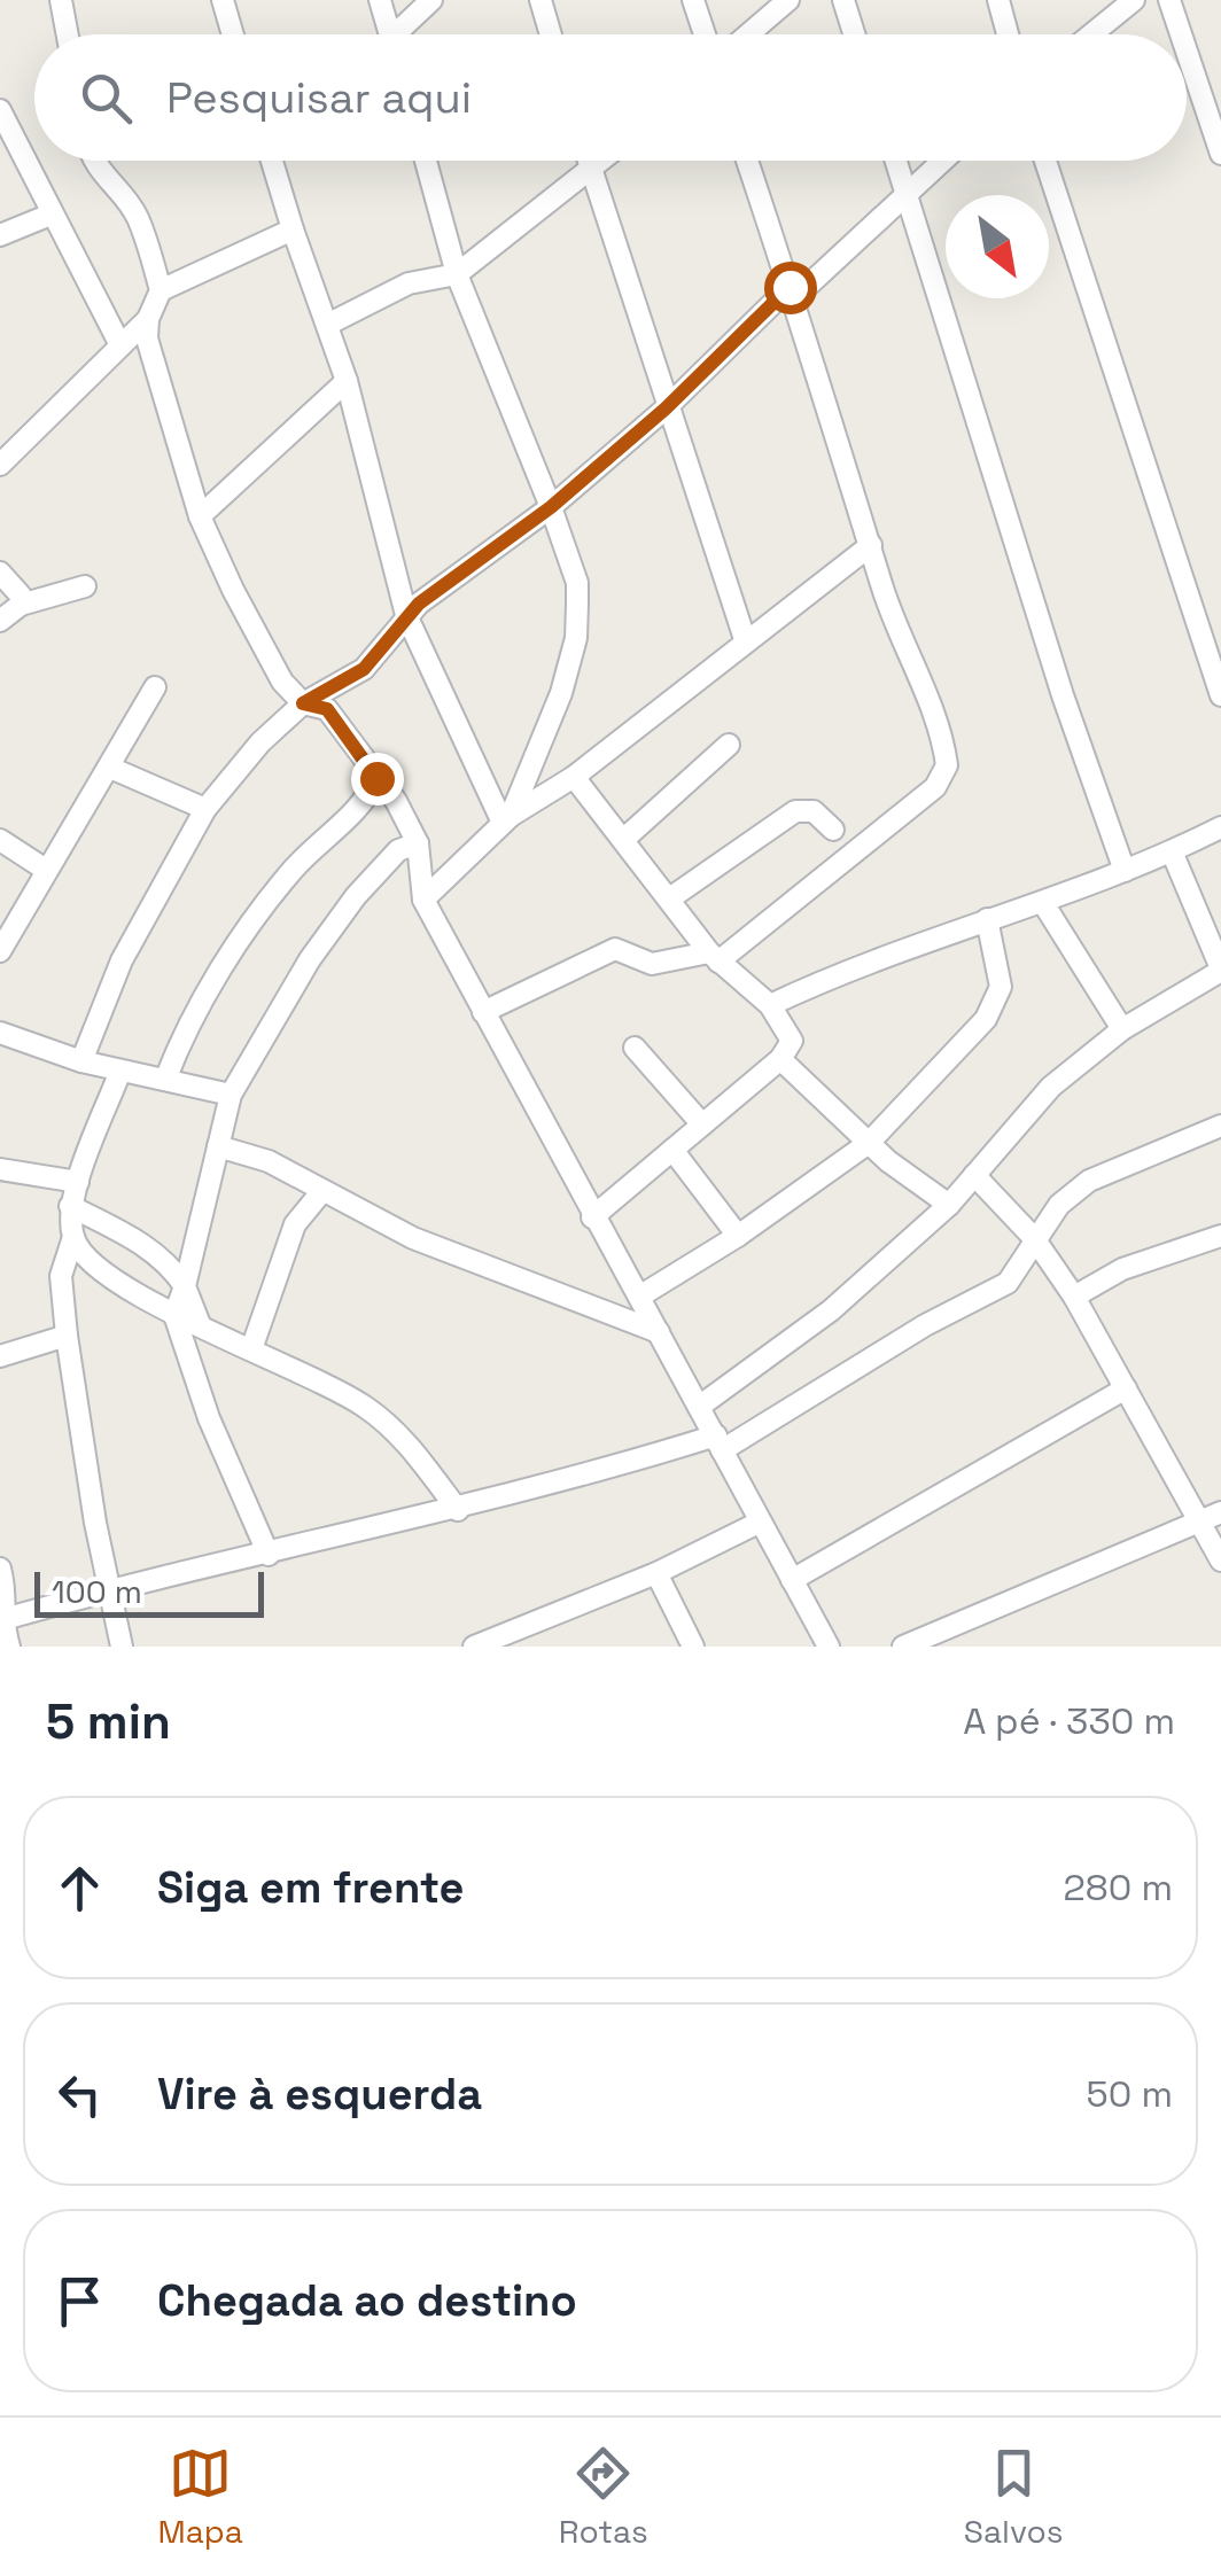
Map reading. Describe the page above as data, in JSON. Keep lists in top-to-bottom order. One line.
{"scale_bar":"100 m","north":"bottom right","page":{"search":"Pesquisar aqui","scale":"100 m","heading":["5 min","A pé · 330 m"],"list":[["Siga em frente","280 m"],["Vire à esquerda","50 m"],"Chegada ao destino"],"nav":["Mapa","Rotas","Salvos"]}}
